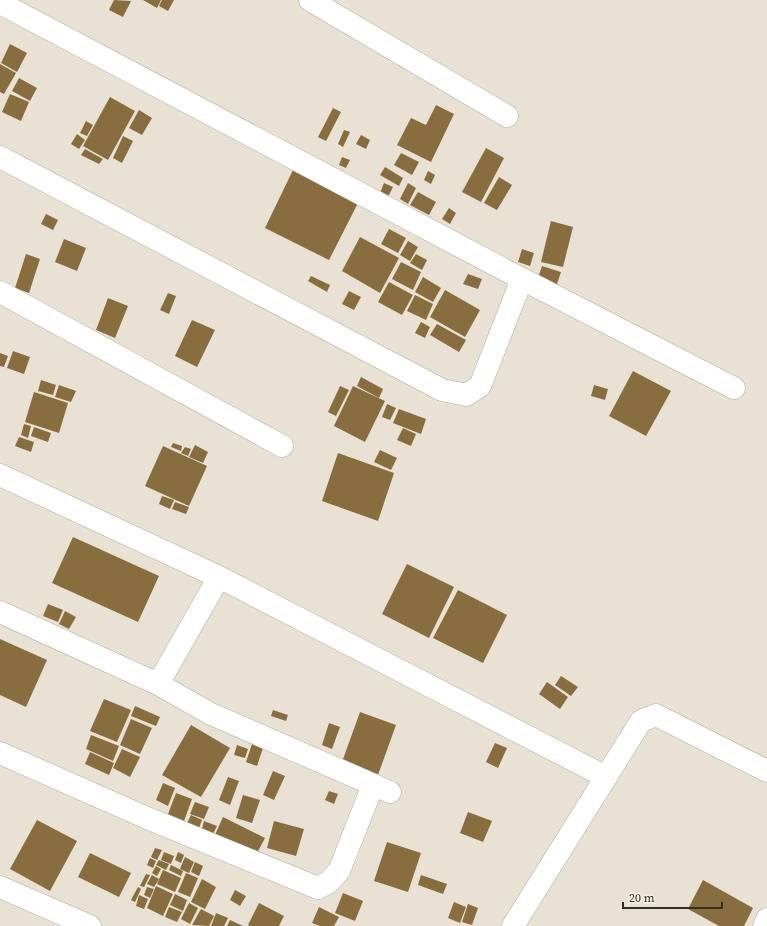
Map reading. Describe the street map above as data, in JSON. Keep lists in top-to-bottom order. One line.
{"scale_bar":"20 m"}
